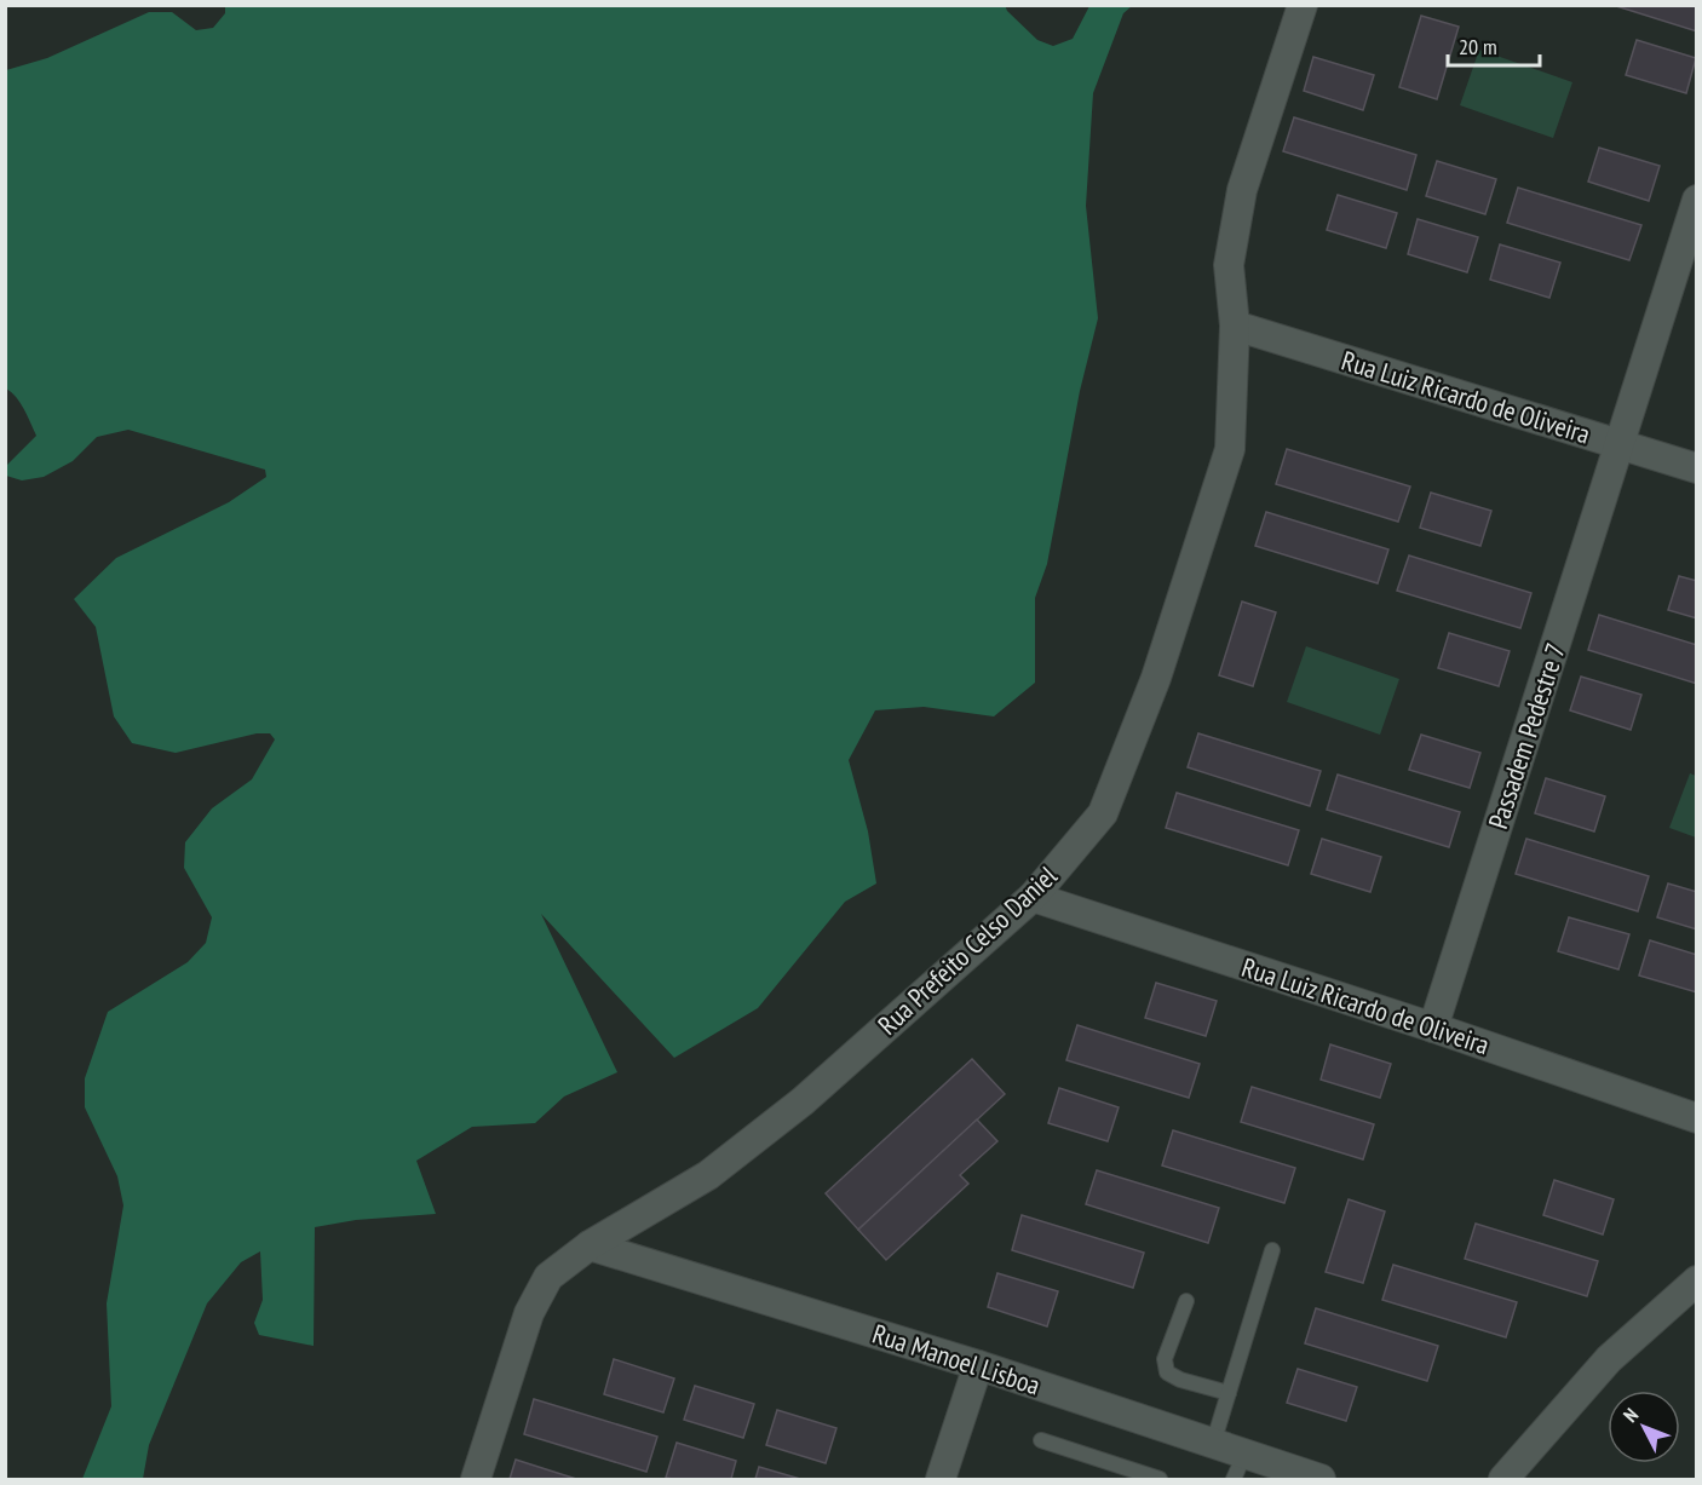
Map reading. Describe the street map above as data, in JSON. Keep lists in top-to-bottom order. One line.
{"streets":{"street":["Rua Luiz Ricardo de Oliveira","Passadem Pedestre 7","Rua Prefeito Celso Daniel","Rua Manoel Lisboa"]},"crossings":[["Rua Luiz Ricardo de Oliveira","Passadem Pedestre 7"],["Rua Luiz Ricardo de Oliveira","Rua Prefeito Celso Daniel"],["Rua Prefeito Celso Daniel","Rua Manoel Lisboa"]],"scale_bar":"20 m","north":"top left"}
